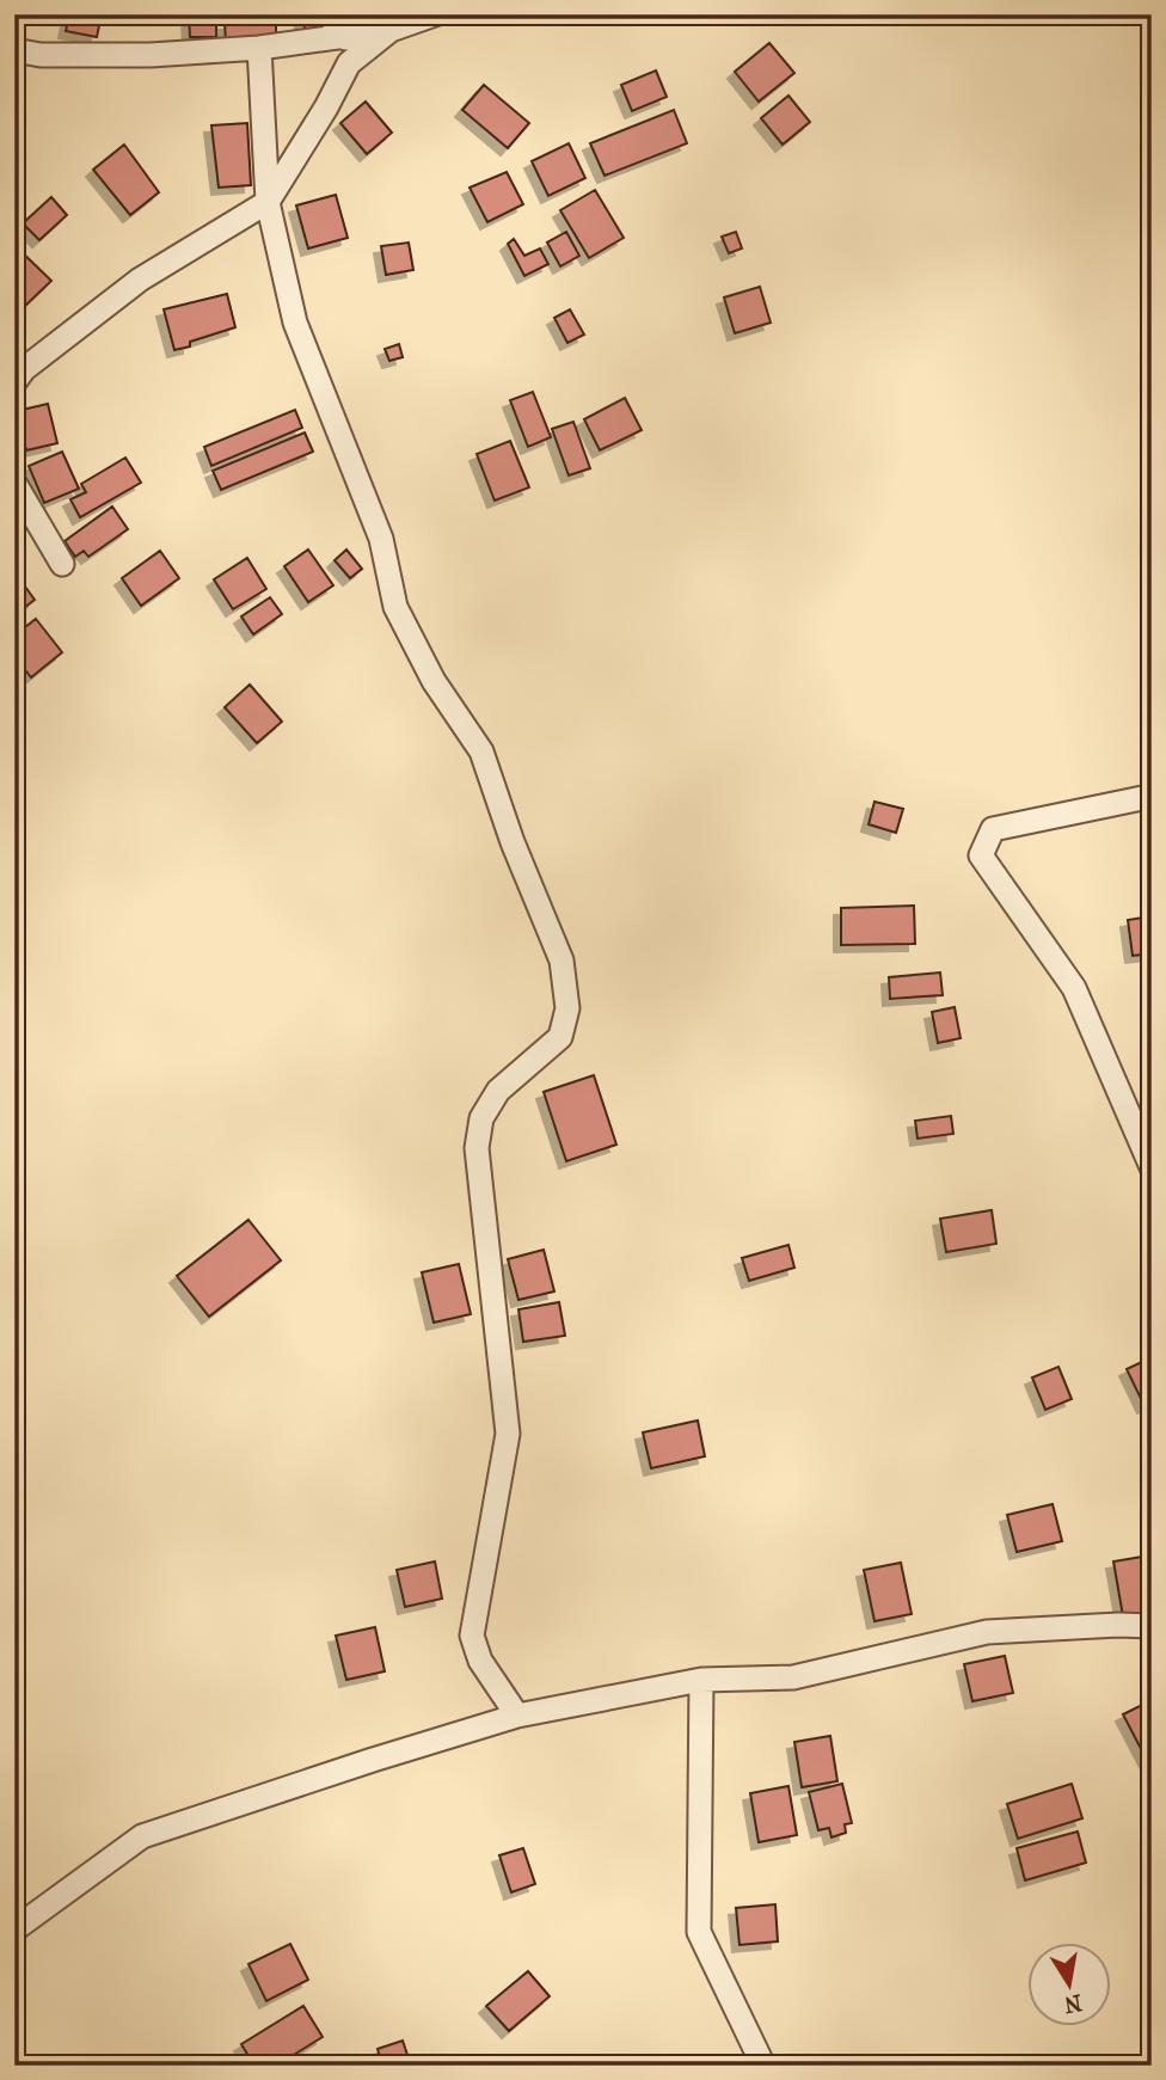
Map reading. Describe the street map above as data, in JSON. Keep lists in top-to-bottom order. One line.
{"north":"bottom"}
